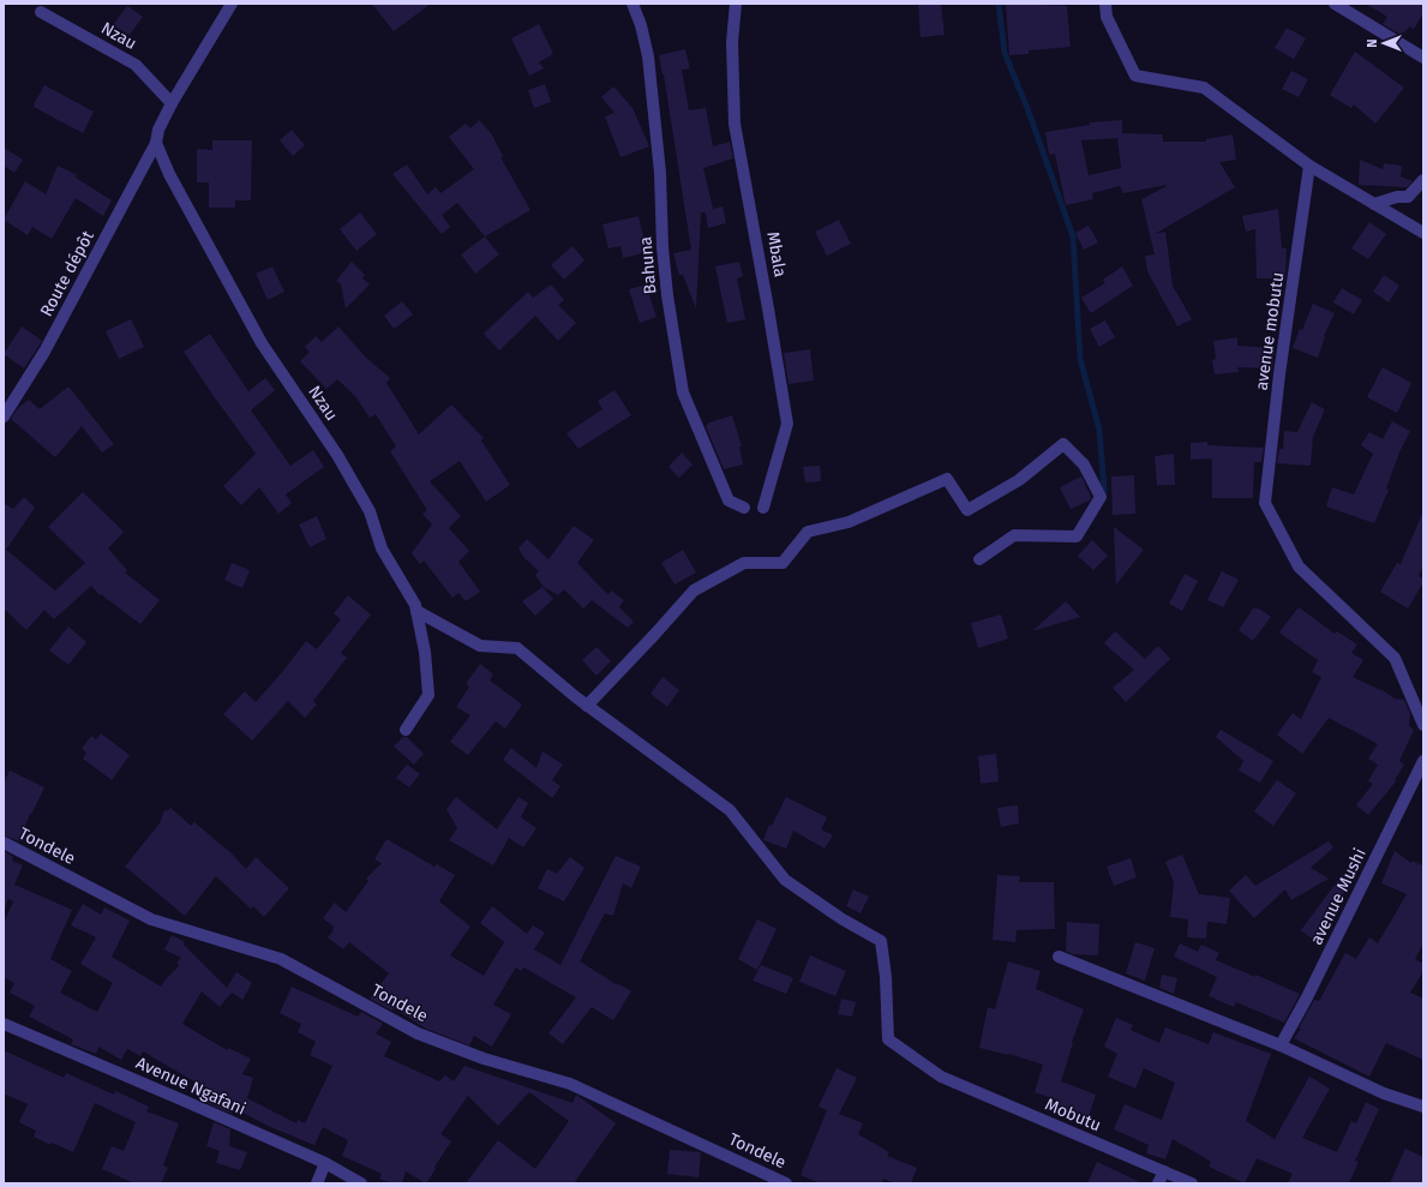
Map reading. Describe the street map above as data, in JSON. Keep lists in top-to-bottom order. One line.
{"streets":{"street":["Nzau","Mbala","Bahuna","Route dépôt","avenue mobutu","Tondele","avenue Mushi","Avenue Ngafani","Mobutu"]},"crossings":[["Nzau","Route dépôt"]],"north":"left"}
